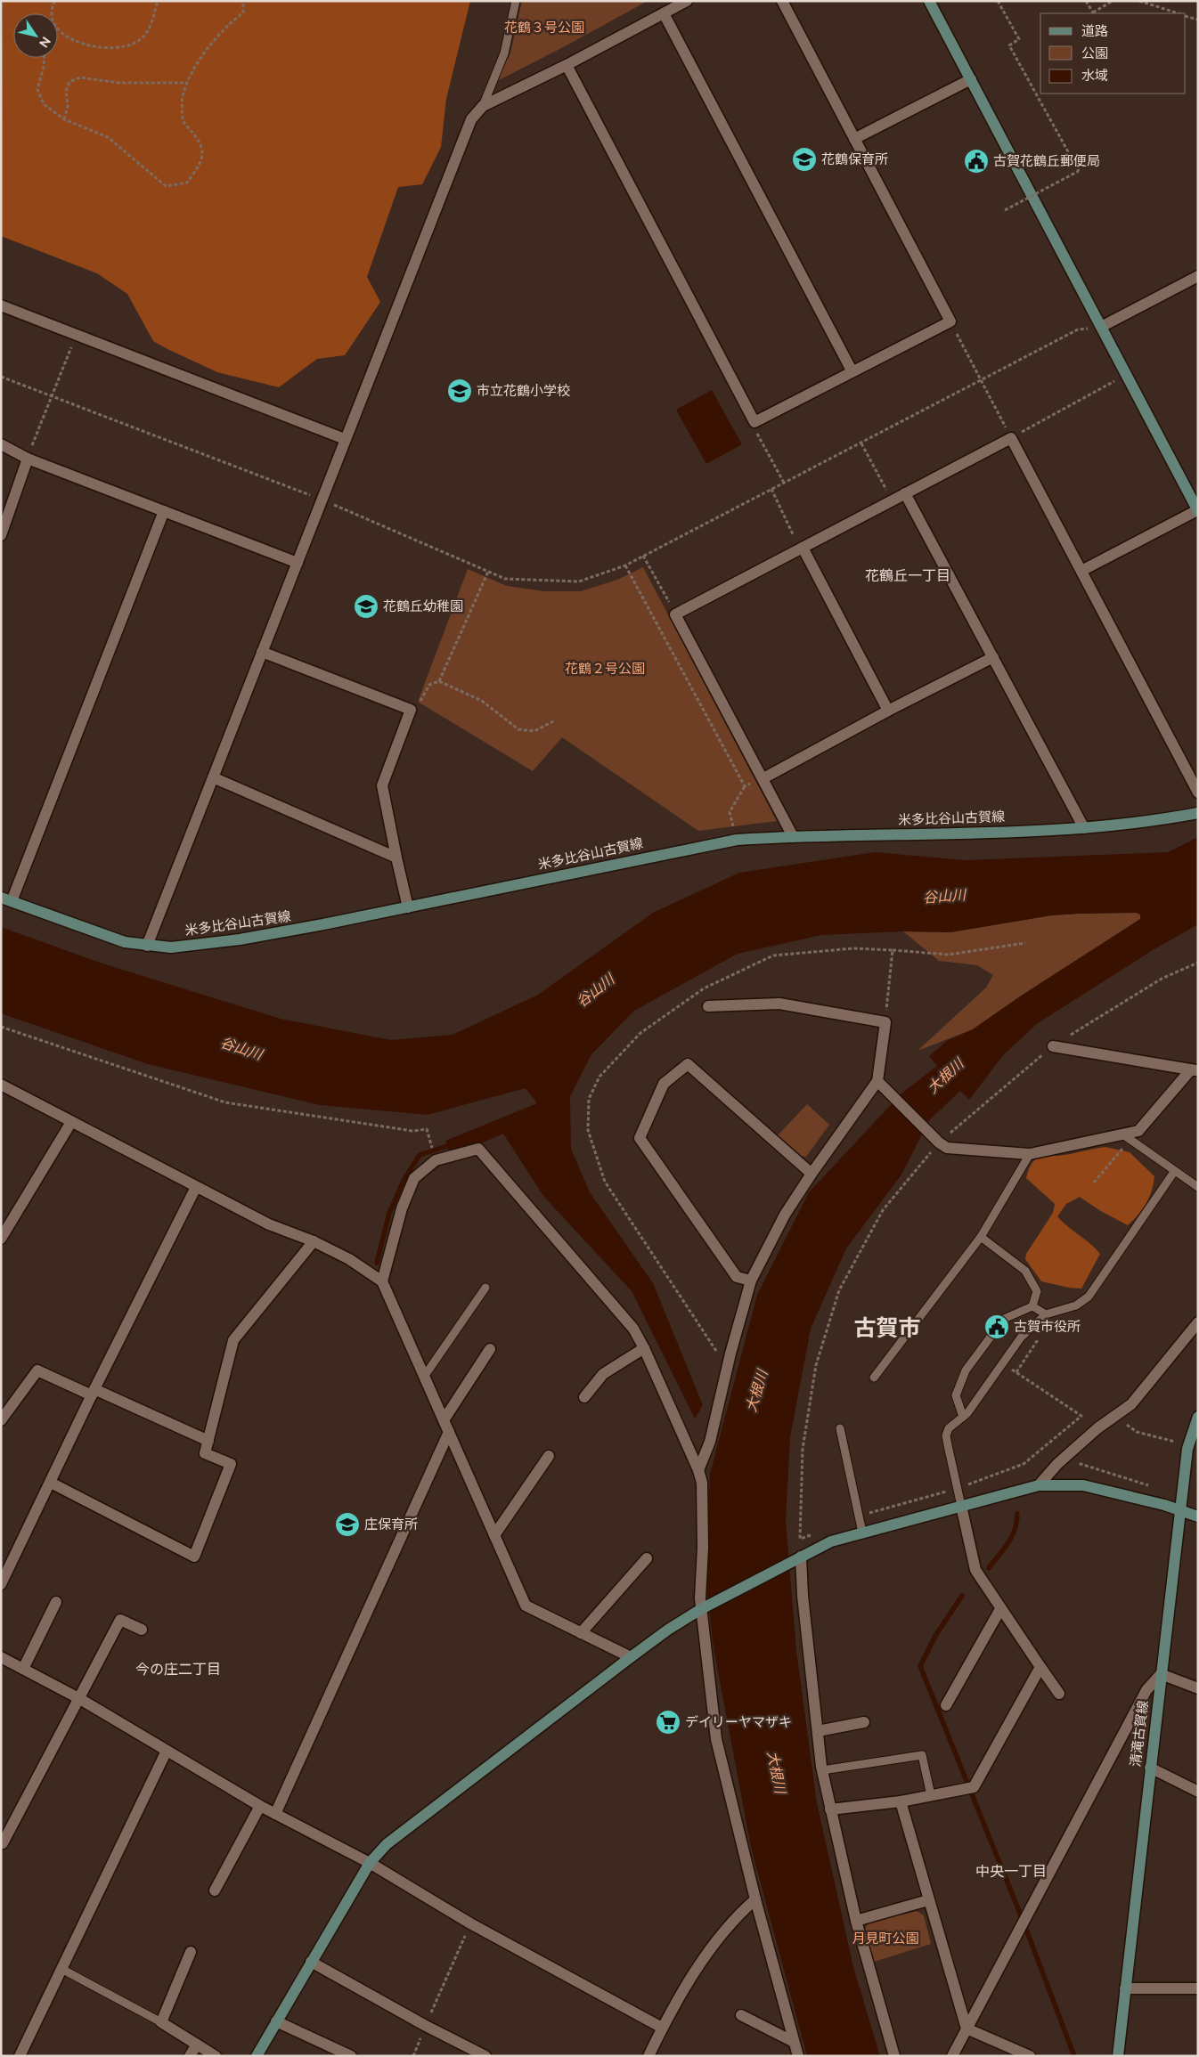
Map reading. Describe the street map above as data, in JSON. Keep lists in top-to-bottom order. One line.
{"streets":{"main road":["米多比谷山古賀線","清滝古賀線"]},"districts":["花鶴丘一丁目","古賀市","今の庄二丁目","中央一丁目"],"water":["谷山川","大根川"],"parks":["花鶴３号公園","花鶴２号公園","月見町公園"],"places":{"school or university":["花鶴保育所","市立花鶴小学校","花鶴丘幼稚園","庄保育所"],"public building":["古賀花鶴丘郵便局","古賀市役所"],"supermarket":["デイリーヤマザキ"]},"legend":["道路","公園","水域"],"north":"bottom right"}
